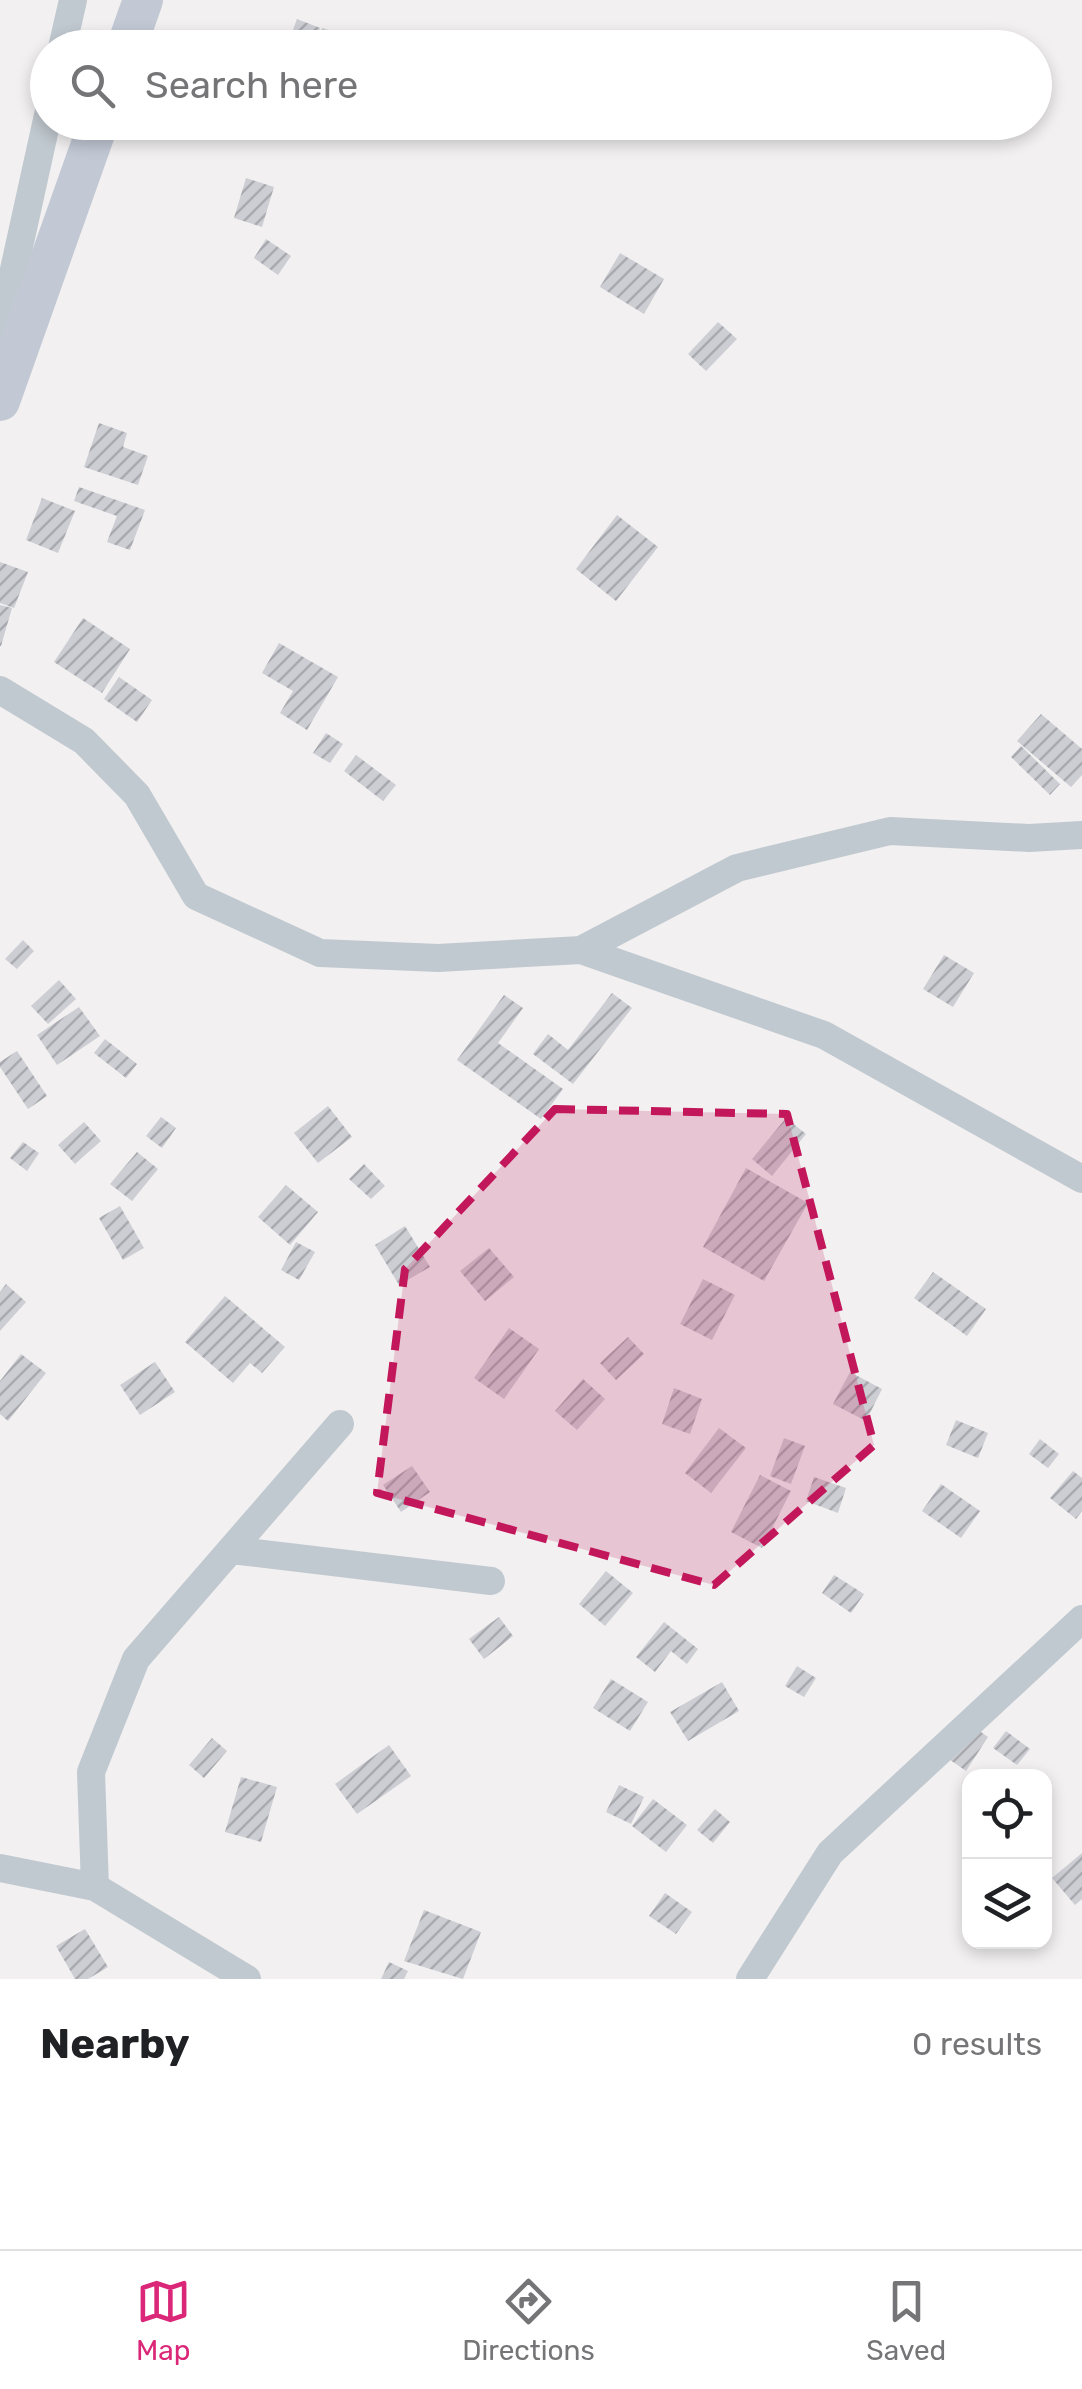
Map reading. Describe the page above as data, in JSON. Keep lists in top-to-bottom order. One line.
{"page":{"search":"Search here","heading":["Nearby","0 results"],"nav":["Map","Directions","Saved"]}}
